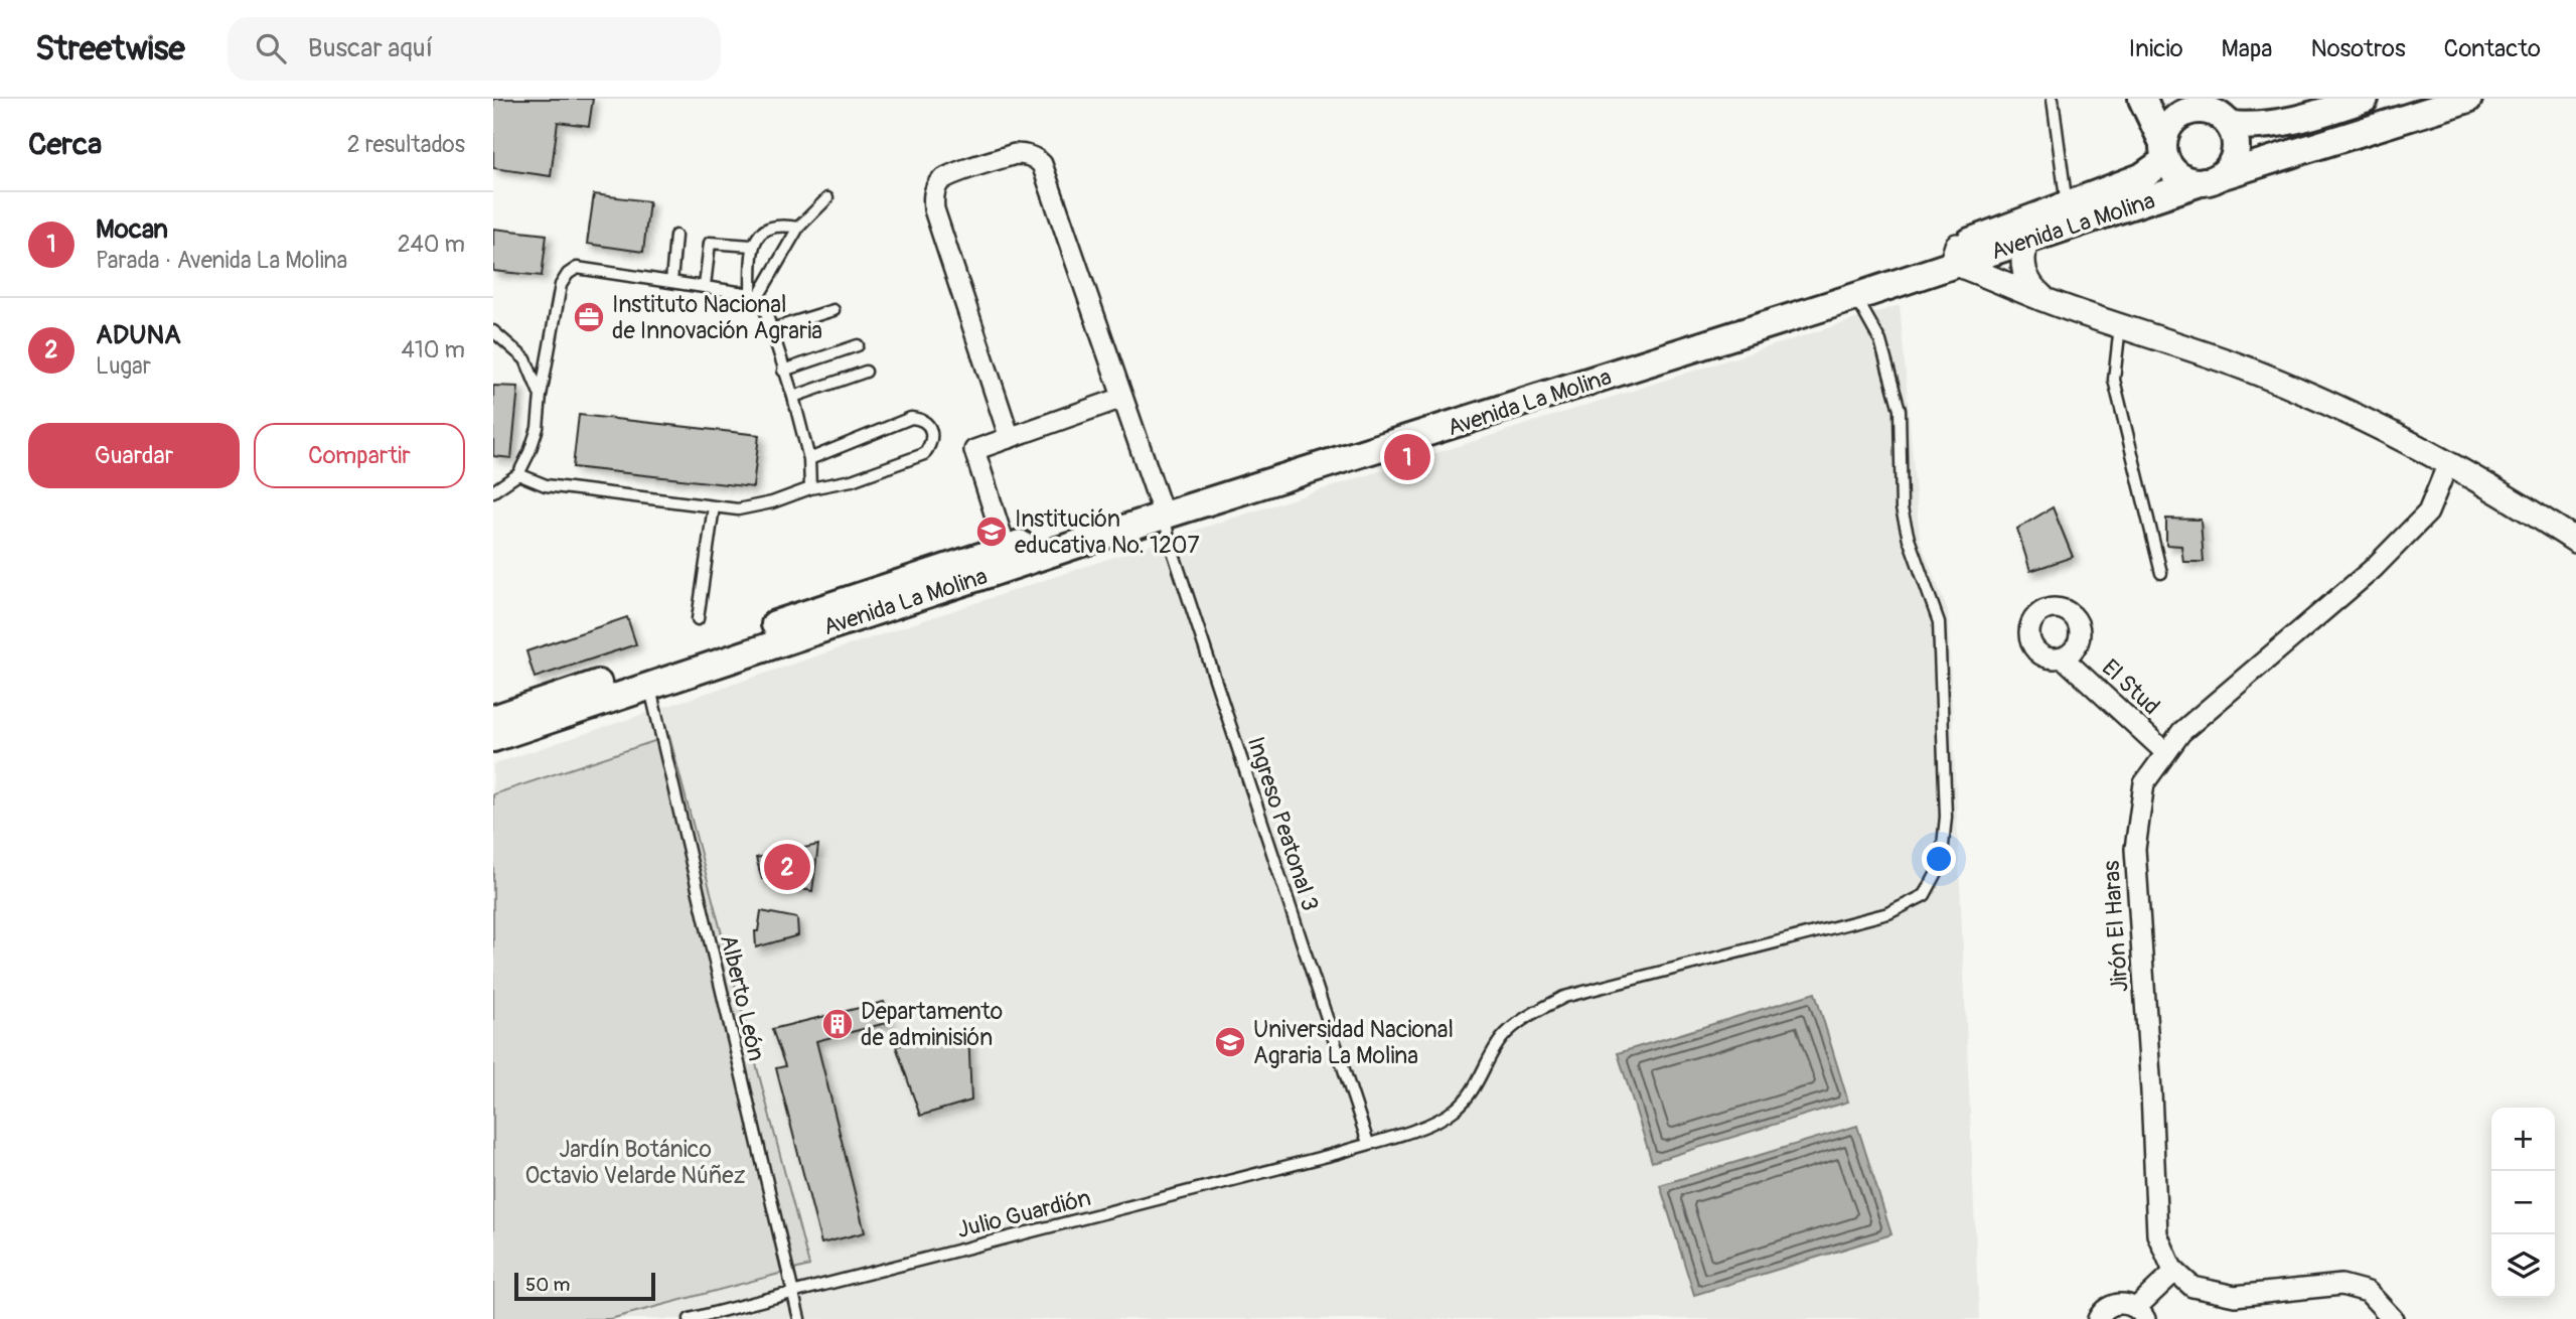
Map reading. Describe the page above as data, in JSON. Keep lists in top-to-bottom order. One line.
{"streets":{"main road":["Avenida La Molina"],"street":["El Stud","Jirón El Haras"],"lane":["Ingreso Peatonal 3","Alberto León","Julio Guardión"]},"crossings":[["Avenida La Molina","Ingreso Peatonal 3"],["Avenida La Molina","Alberto León"],["Avenida La Molina","Julio Guardión"],["El Stud","Jirón El Haras"],["Ingreso Peatonal 3","Julio Guardión"],["Alberto León","Julio Guardión"]],"parks":["Jardín Botánico Octavio Velarde Núñez"],"places":{"office":["Instituto Nacional de Innovación Agraria"],"school or university":["Institución educativa No. 1207","Universidad Nacional Agraria La Molina"],"building":["Departamento de adminisión"]},"scale_bar":"50 m","page":{"header":"Streetwise","search":"Buscar aquí","nav":["Inicio","Mapa","Nosotros","Contacto"],"heading":["Cerca","2 resultados"],"list":[{"mark":"1","name":"Mocan","note":"Parada · Avenida La Molina","value":"240 m"},{"mark":"2","name":"ADUNA","note":"Lugar","value":"410 m"}],"buttons":["Guardar","Compartir"],"pins":["1","2"],"map_buttons":["+","−"],"scale":"50 m"}}
